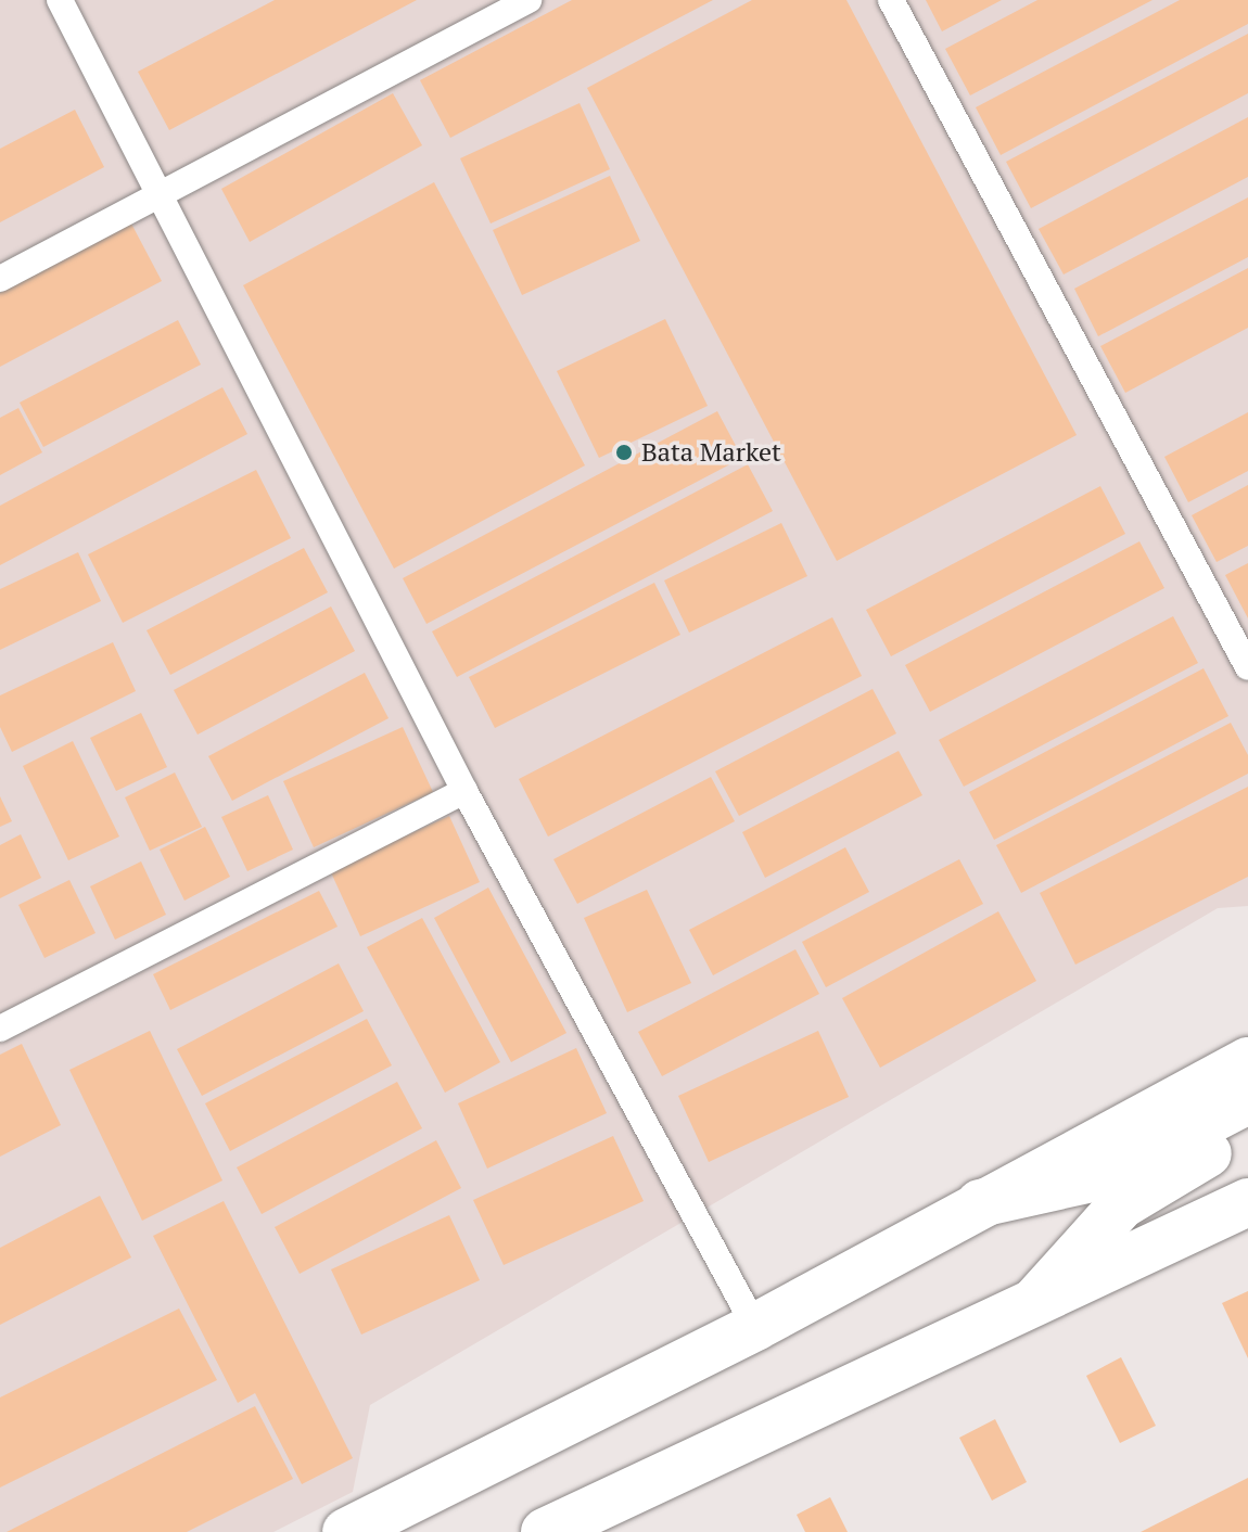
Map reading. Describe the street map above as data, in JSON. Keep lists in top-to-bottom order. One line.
{"places":["Bata Market"]}
